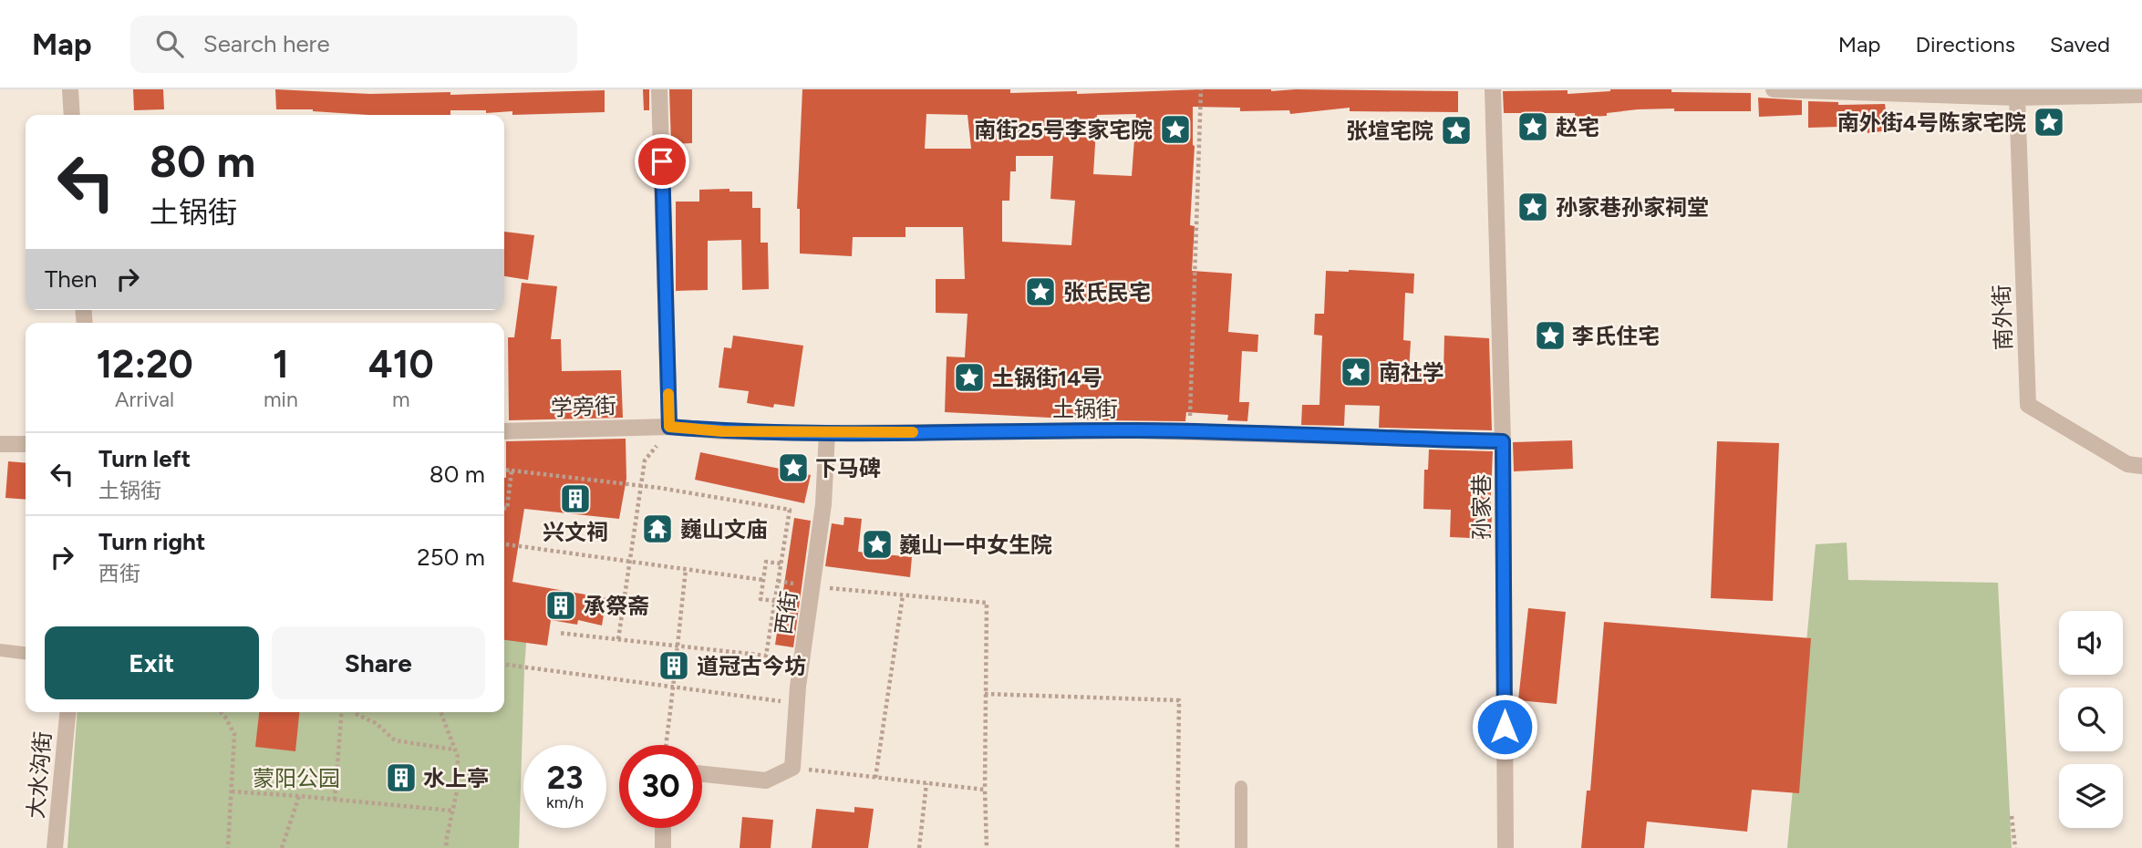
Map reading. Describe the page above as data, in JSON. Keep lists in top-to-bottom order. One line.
{"streets":{"street":["南外街","学旁街","土锅街","孙家巷","西街","大水沟街"]},"crossings":[["学旁街","土锅街"],["土锅街","孙家巷"],["土锅街","西街"]],"parks":["蒙阳公园"],"places":{"place":["南外街4号陈家宅院","赵宅","南街25号李家宅院","张塇宅院","孙家巷孙家祠堂","张氏民宅","李氏住宅","南社学","土锅街14号","下马碑","巍山一中女生院"],"building":["兴文祠","承祭斋","道冠古今坊","水上亭"],"temple":["巍山文庙"]},"page":{"header":"Map","search":"Search here","nav":["Map","Directions","Saved"],"turn":["80 m","土锅街"],"then":"Then","eta":["12:20","Arrival","1","min","410","m"],"list":[{"name":"Turn left","note":"土锅街","value":"80 m"},{"name":"Turn right","note":"西街","value":"250 m"}],"buttons":["Exit","Share"],"speed":"23 km/h","limit":"30"}}
